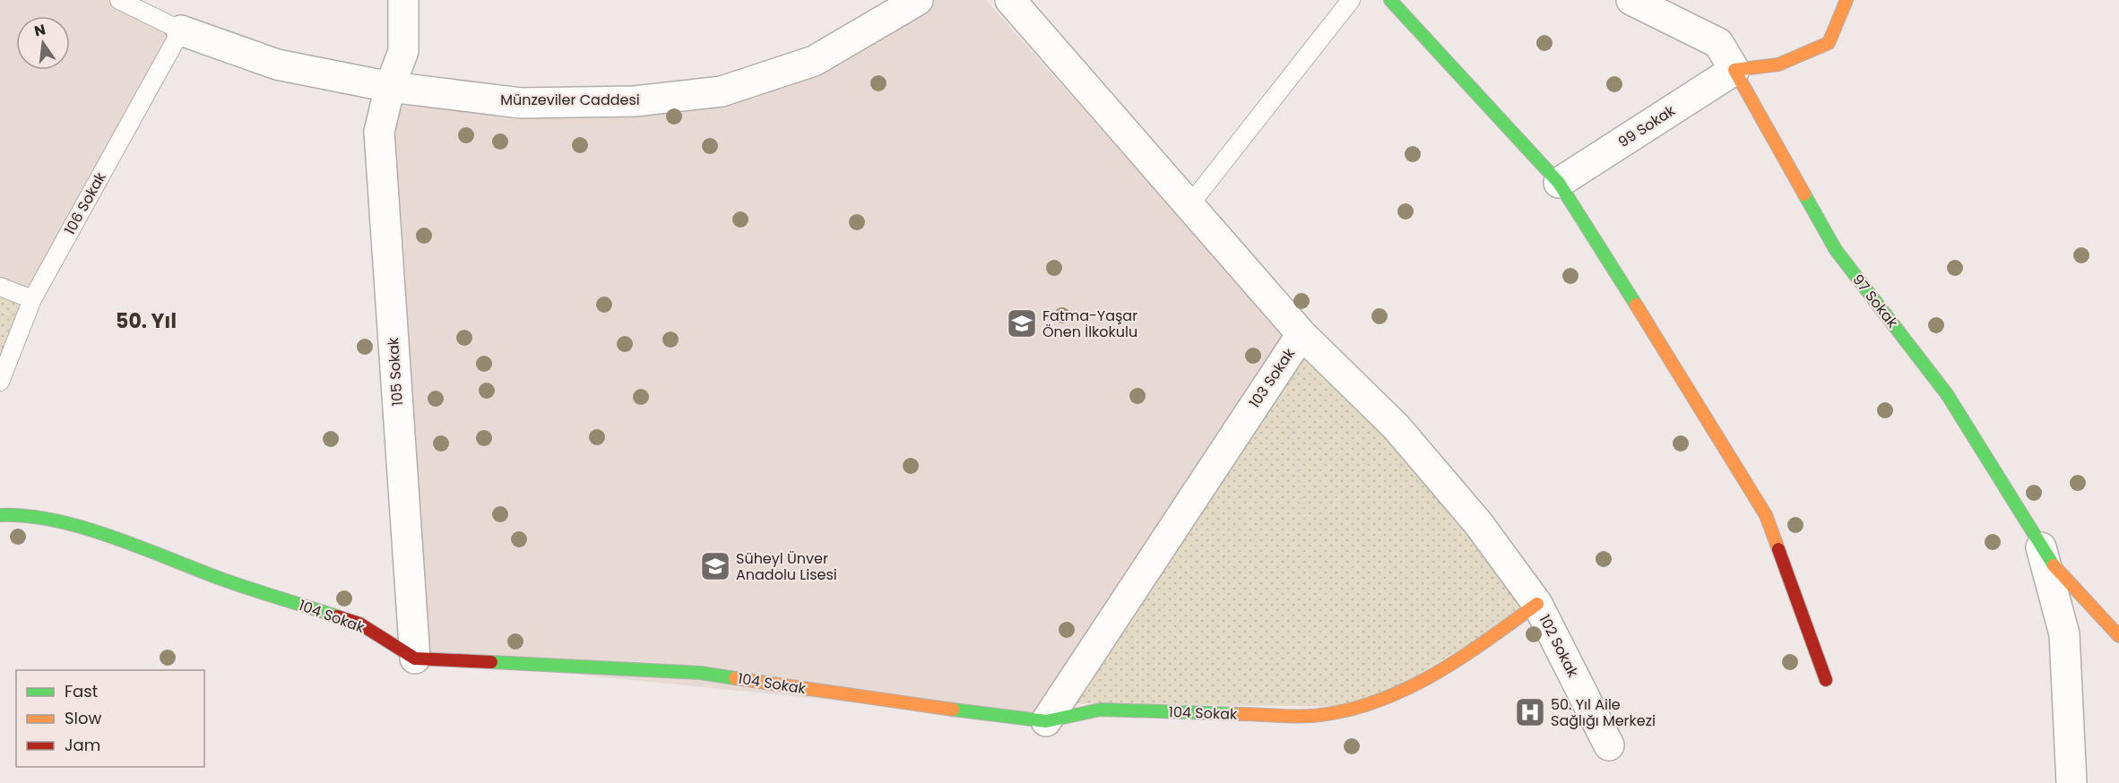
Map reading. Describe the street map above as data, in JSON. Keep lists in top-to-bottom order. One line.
{"streets":{"street":["Münzeviler Caddesi","99 Sokak","97 Sokak","105 Sokak","103 Sokak","104 Sokak","102 Sokak"],"lane":["106 Sokak"]},"crossings":[["Münzeviler Caddesi","106 Sokak"],["Münzeviler Caddesi","105 Sokak"],["99 Sokak","97 Sokak"],["105 Sokak","104 Sokak"],["103 Sokak","104 Sokak"],["103 Sokak","102 Sokak"],["104 Sokak","102 Sokak"]],"districts":["50. Yıl"],"places":{"school or university":["Fatma-Yaşar Önen İlkokulu","Süheyl Ünver Anadolu Lisesi"],"hospital":["50. Yıl Aile Sağlığı Merkezi"]},"legend":["Fast","Slow","Jam"],"north":"top"}
